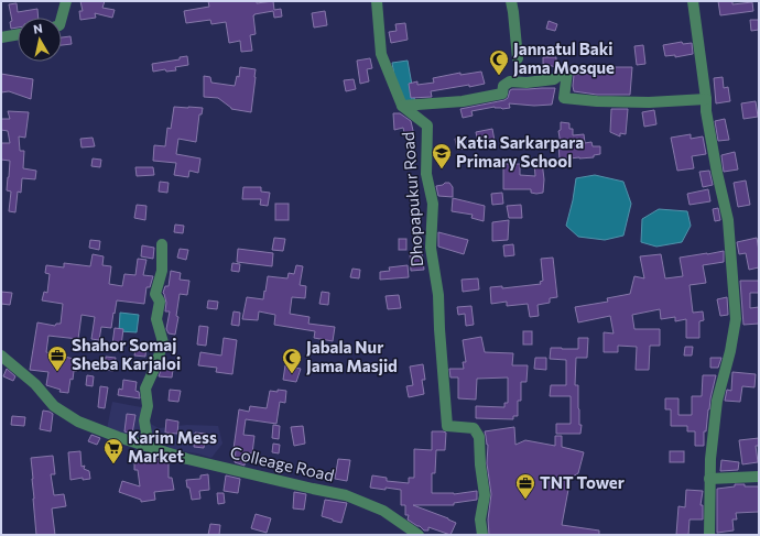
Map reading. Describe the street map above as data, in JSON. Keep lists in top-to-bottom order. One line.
{"streets":{"street":["Dhopapukur Road","Colleage Road"]},"places":{"mosque":["Jannatul Baki Jama Mosque","Jabala Nur Jama Masjid"],"school or university":["Katia Sarkarpara Primary School"],"office":["Shahor Somaj Sheba Karjaloi","TNT Tower"],"supermarket":["Karim Mess Market"]},"north":"top"}
